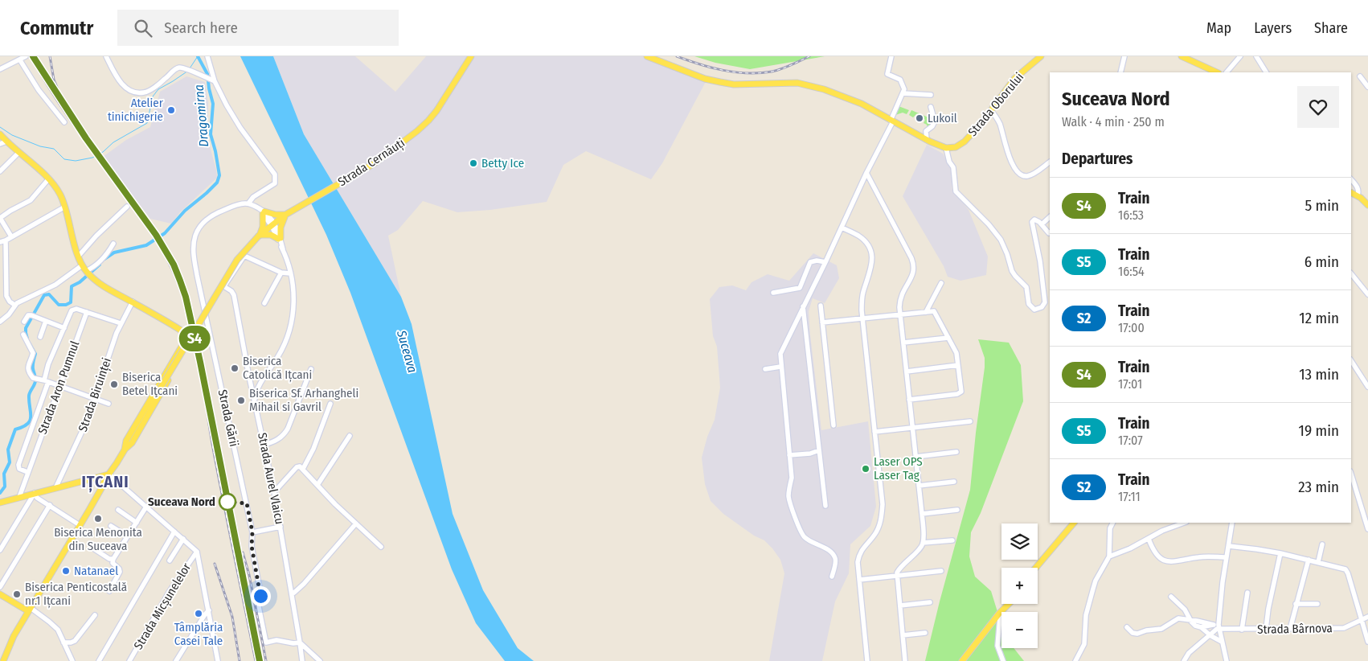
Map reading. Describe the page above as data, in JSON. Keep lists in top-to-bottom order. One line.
{"streets":{"main road":["Strada Oborului","Strada Cernăuți"],"street":["Strada Aron Pumnul","Strada Biruinței","Strada Gării","Strada Aurel Vlaicu","Strada Micșunelelor","Strada Bârnova"]},"crossings":[["Strada Gării","Strada Aurel Vlaicu"]],"districts":["IȚCANI"],"water":["Dragomirna","Suceava"],"places":["Atelier tinichigerie","Lukoil","Betty Ice","Biserica Catolică Ițcani","Biserica Betel Iţcani","Biserica Sf. Arhangheli Mihail si Gavril","Laser OPS Laser Tag","Suceava Nord","Biserica Menonita din Suceava","Natanael","Biserica Penticostală nr.1 Ițcani","Tâmplăria Casei Tale"],"page":{"header":"Commutr","search":"Search here","nav":["Map","Layers","Share"],"on_map":"S4","heading":[["Suceava Nord","Walk · 4 min · 250 m"],"Departures"],"list":[{"mark":"S4","name":"Train","note":"16:53","value":"5 min"},{"mark":"S5","name":"Train","note":"16:54","value":"6 min"},{"mark":"S2","name":"Train","note":"17:00","value":"12 min"},{"mark":"S4","name":"Train","note":"17:01","value":"13 min"},{"mark":"S5","name":"Train","note":"17:07","value":"19 min"},{"mark":"S2","name":"Train","note":"17:11","value":"23 min"}],"map_buttons":["+","−"]}}
